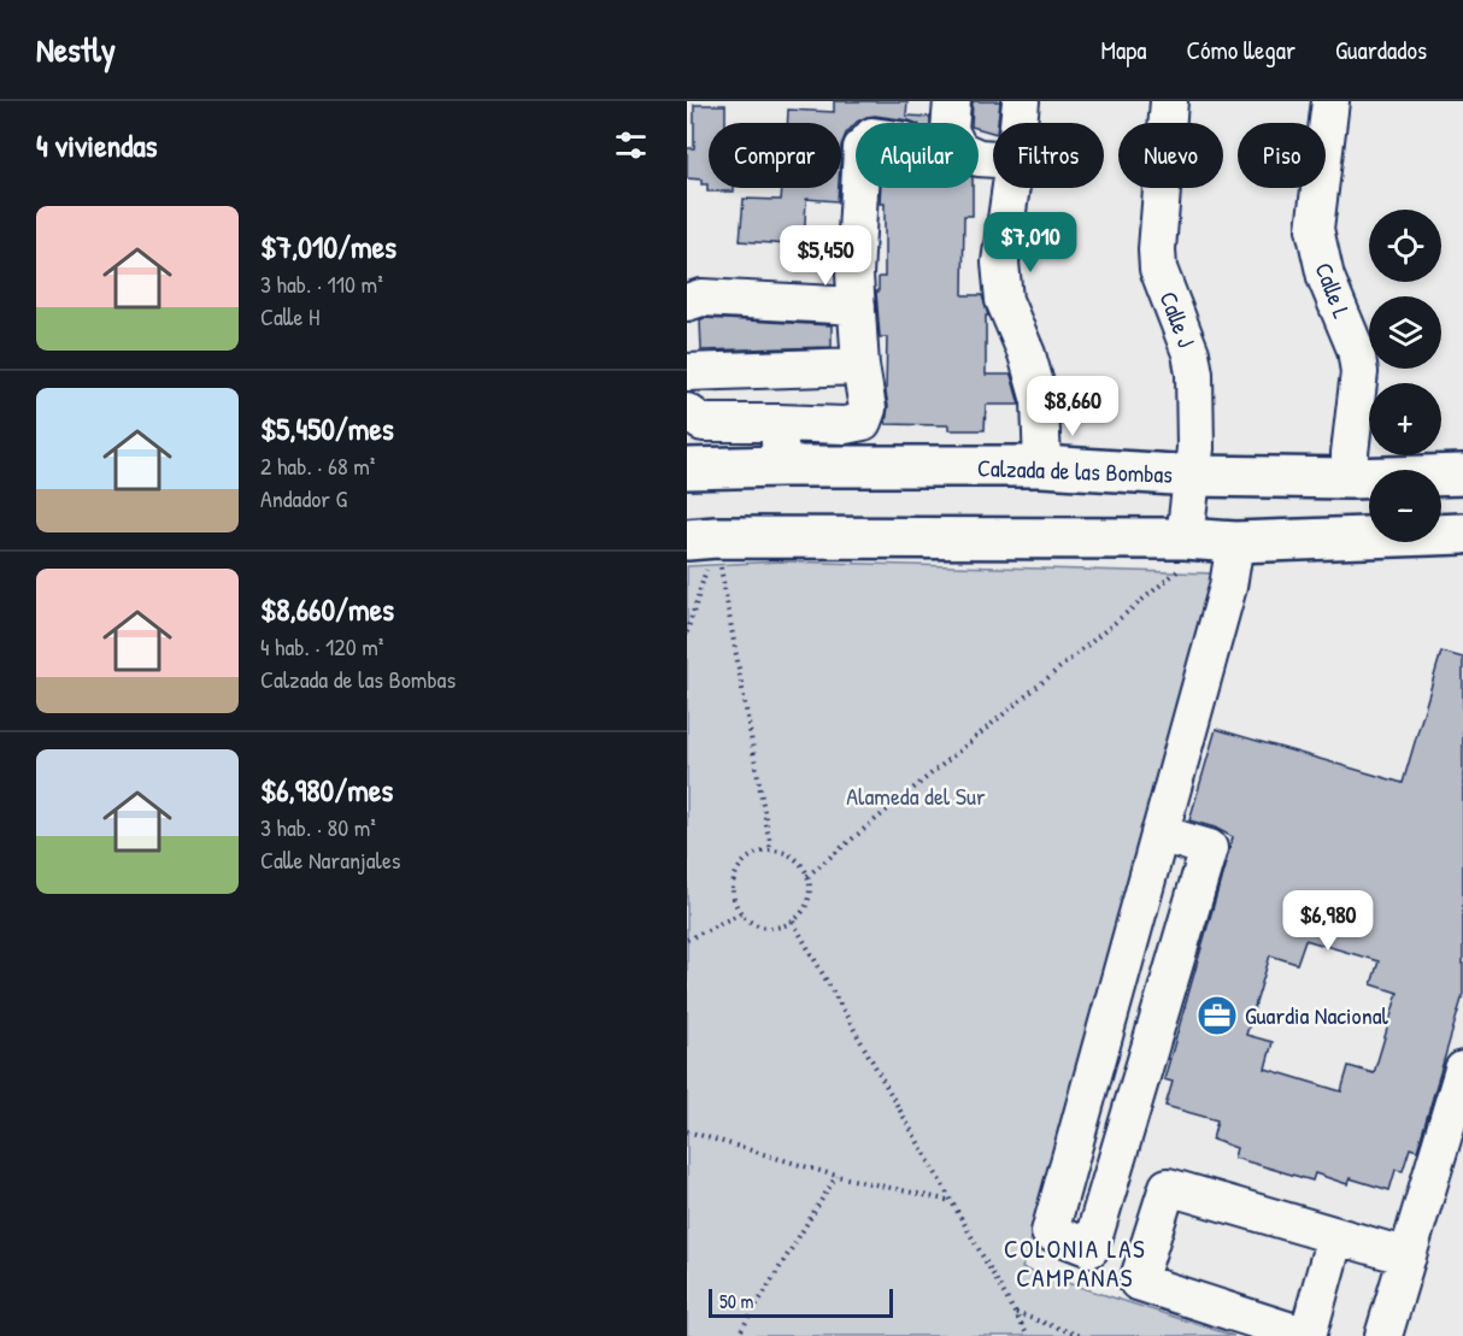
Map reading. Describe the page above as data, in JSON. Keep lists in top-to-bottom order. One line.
{"streets":{"main road":["Calzada de las Bombas"],"street":["Calle L","Calle J"]},"crossings":[["Calle L","Calzada de las Bombas"],["Calle J","Calzada de las Bombas"]],"districts":["COLONIA LAS CAMPANAS"],"parks":["Alameda del Sur"],"places":{"office":["Guardia Nacional"]},"scale_bar":"50 m","page":{"header":"Nestly","nav":["Mapa","Cómo llegar","Guardados"],"heading":"4 viviendas","chip":["Comprar","Alquilar","Filtros","Nuevo","Piso"],"list":[{"name":"$7,010/mes","note":"3 hab. · 110 m² · Calle H"},{"name":"$5,450/mes","note":"2 hab. · 68 m² · Andador G"},{"name":"$8,660/mes","note":"4 hab. · 120 m² · Calzada de las Bombas"},{"name":"$6,980/mes","note":"3 hab. · 80 m² · Calle Naranjales"}],"map_buttons":["+","−"],"price":["$7,010","$5,450","$8,660","$6,980"],"scale":"50 m"}}
